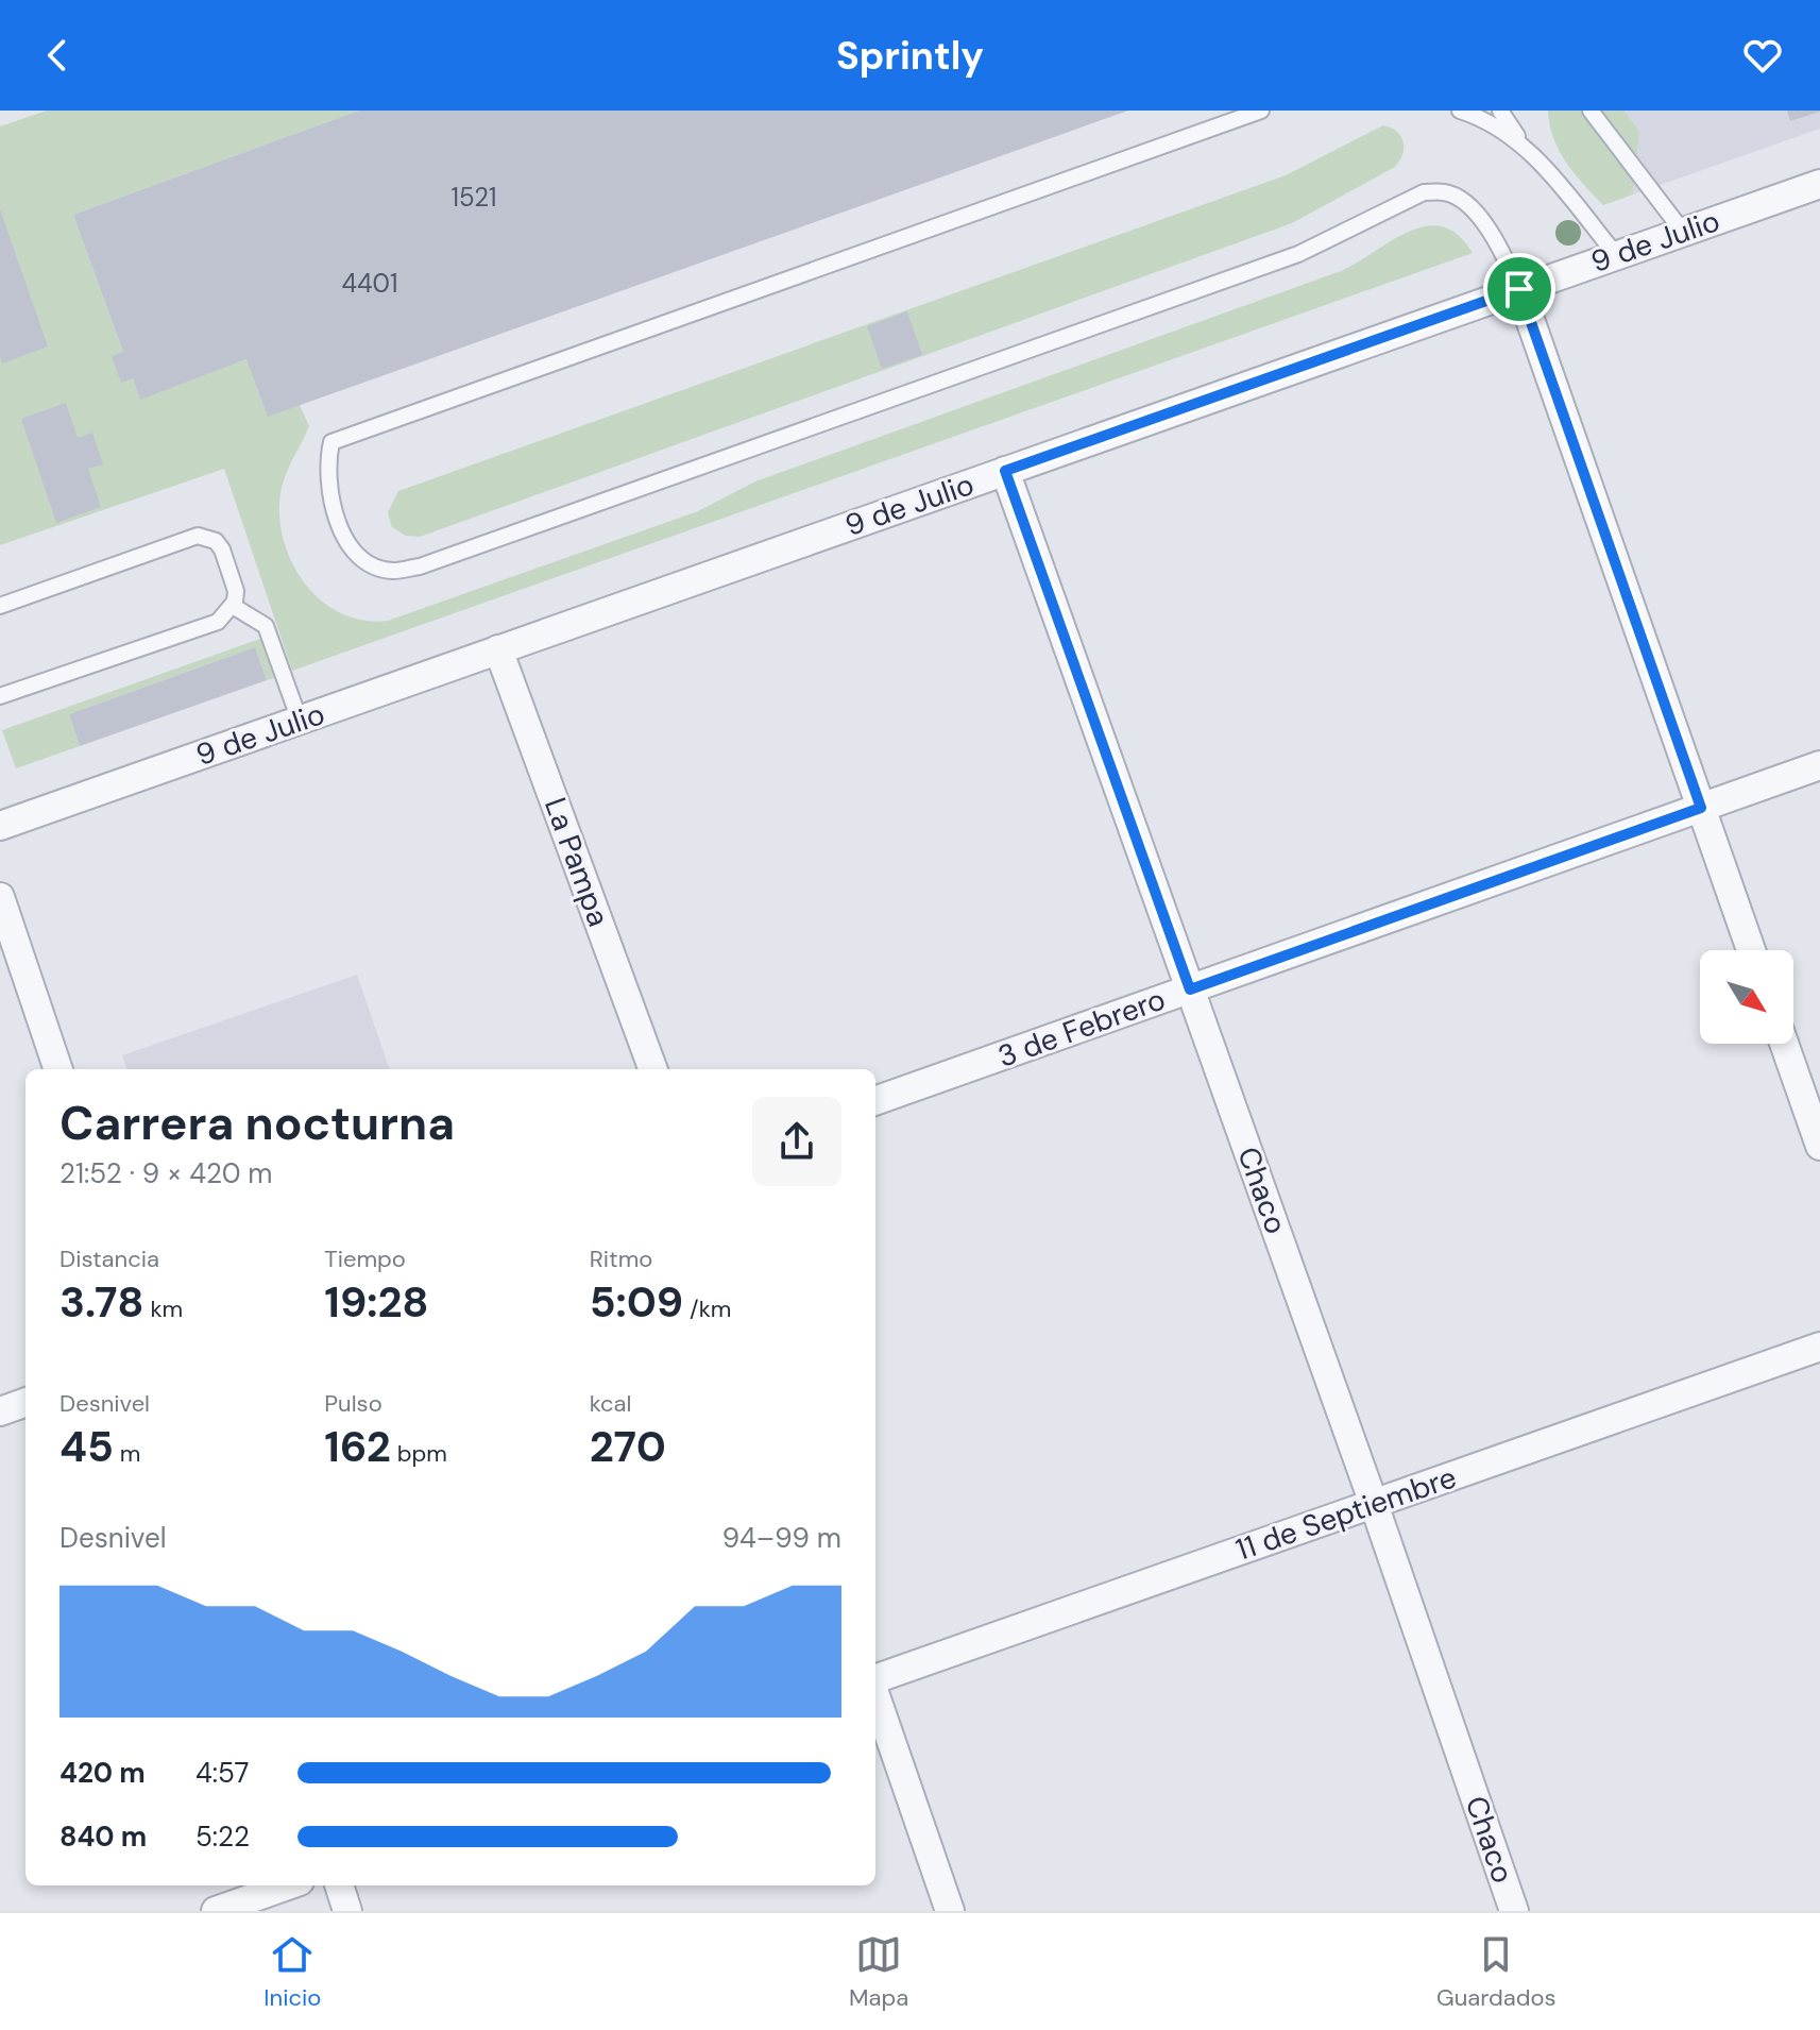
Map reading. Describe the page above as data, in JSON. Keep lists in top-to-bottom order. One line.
{"streets":{"street":["9 de Julio","La Pampa","3 de Febrero","Chaco","11 de Septiembre"]},"crossings":[["9 de Julio","La Pampa"],["9 de Julio","Chaco"],["3 de Febrero","Chaco"],["Chaco","11 de Septiembre"]],"house_numbers":["1521","4401"],"north":"bottom right","page":{"header":"Sprintly","heading":["Carrera nocturna","21:52 · 9 × 420 m"],"stats":[["Distancia","3.78 km"],["Tiempo","19:28"],["Ritmo","5:09 /km"],["Desnivel","45 m"],["Pulso","162 bpm"],["kcal","270"]],"chart":["Desnivel","94–99 m"],"list":[{"name":"420 m","note":"4:57"},{"name":"840 m","note":"5:22"}],"tabs":["Inicio","Mapa","Guardados"]}}
